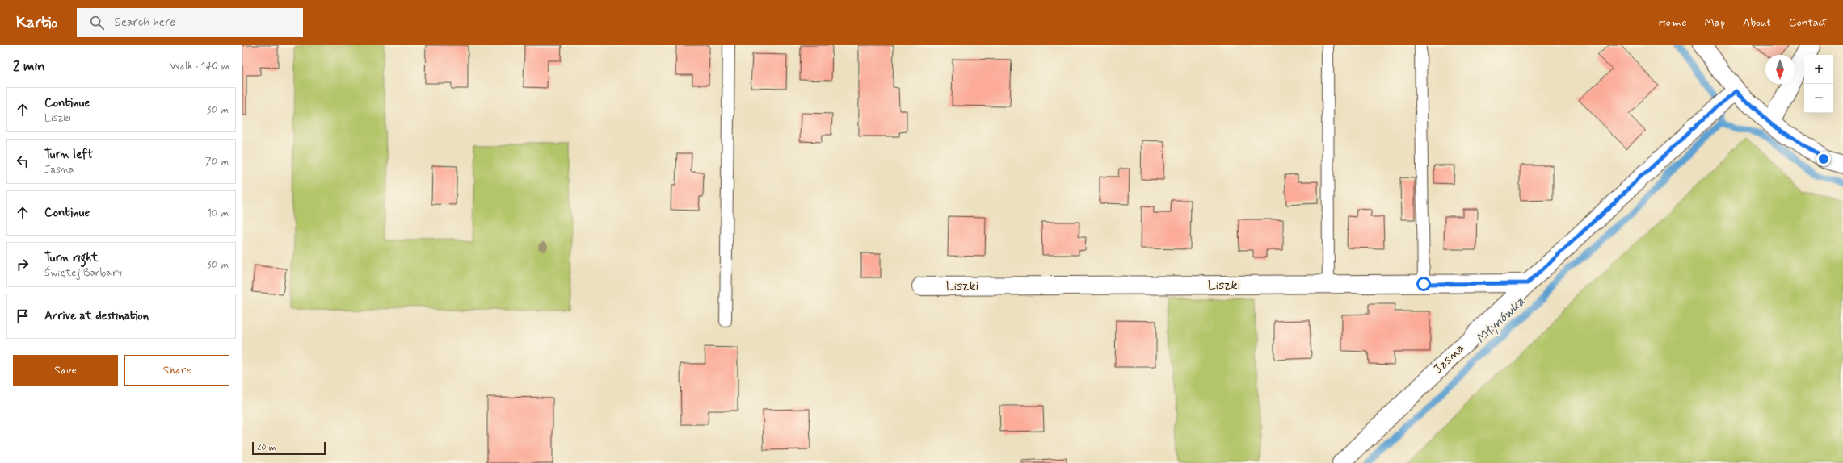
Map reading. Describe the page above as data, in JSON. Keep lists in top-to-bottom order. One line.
{"streets":{"street":["Liszki","Jasna"]},"crossings":[["Liszki","Jasna"]],"water":["Młynówka"],"scale_bar":"20 m","north":"bottom","page":{"header":"Kartio","search":"Search here","nav":["Home","Map","About","Contact"],"heading":["2 min","Walk · 140 m"],"map_buttons":["+","−"],"list":[["Continue","Liszki","30 m"],["Turn left","Jasna","70 m"],["Continue","10 m"],["Turn right","Świętej Barbary","30 m"],"Arrive at destination"],"buttons":["Save","Share"],"scale":"20 m"}}
